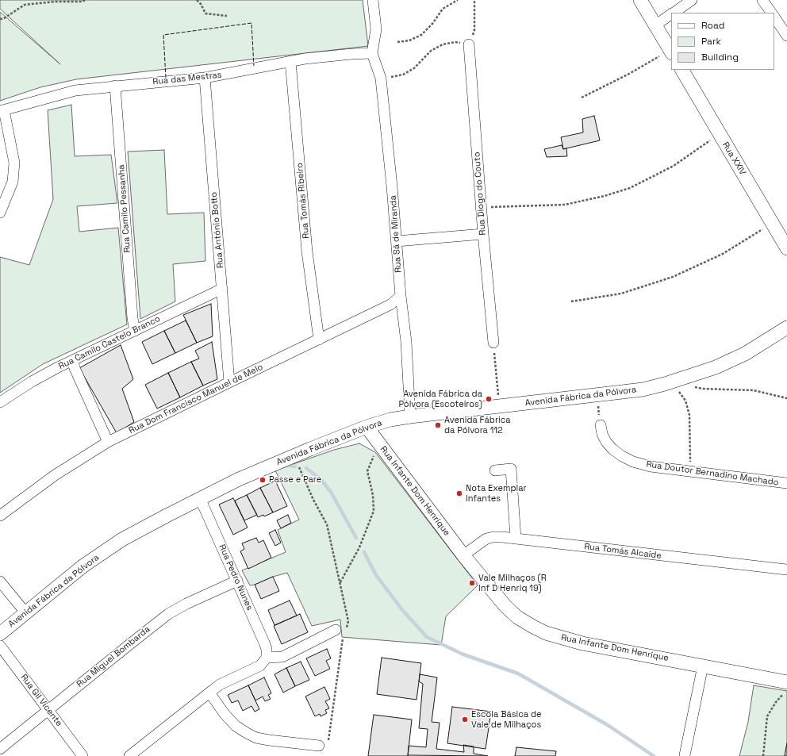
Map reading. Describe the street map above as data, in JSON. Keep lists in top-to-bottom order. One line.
{"streets":{"street":["Rua das Mestras","Rua XXIV","Rua Diogo do Couto","Rua Tomás Ribeiro","Rua Camilo Pessanha","Rua António Botto","Rua Sá de Miranda","Rua Camilo Castelo Branco","Avenida Fábrica da Pólvora","Rua Dom Francisco Manuel de Melo","Rua Doutor Bernadino Machado","Rua Infante Dom Henrique","Rua Tomás Alcaide","Rua Pedro Nunes","Rua Miguel Bombarda","Rua Gil Vicente"]},"crossings":[["Rua das Mestras","Rua Tomás Ribeiro"],["Rua das Mestras","Rua Camilo Pessanha"],["Rua das Mestras","Rua António Botto"],["Rua das Mestras","Rua Sá de Miranda"],["Rua Tomás Ribeiro","Rua Dom Francisco Manuel de Melo"],["Rua Camilo Pessanha","Rua Camilo Castelo Branco"],["Rua António Botto","Rua Camilo Castelo Branco"],["Rua António Botto","Rua Dom Francisco Manuel de Melo"],["Rua Sá de Miranda","Avenida Fábrica da Pólvora"],["Rua Sá de Miranda","Rua Dom Francisco Manuel de Melo"],["Avenida Fábrica da Pólvora","Rua Infante Dom Henrique"],["Avenida Fábrica da Pólvora","Rua Pedro Nunes"],["Rua Infante Dom Henrique","Rua Tomás Alcaide"],["Rua Pedro Nunes","Rua Miguel Bombarda"],["Rua Miguel Bombarda","Rua Gil Vicente"]],"places":["Avenida Fábrica da Pólvora (Escoteiros)","Avenida Fábrica da Pólvora 112","Passe e Pare","Nota Exemplar Infantes","Vale Milhaços (R Inf D Henriq 19)","Escola Básica de Vale de Milhaços"],"legend":["Road","Park","Building"]}
